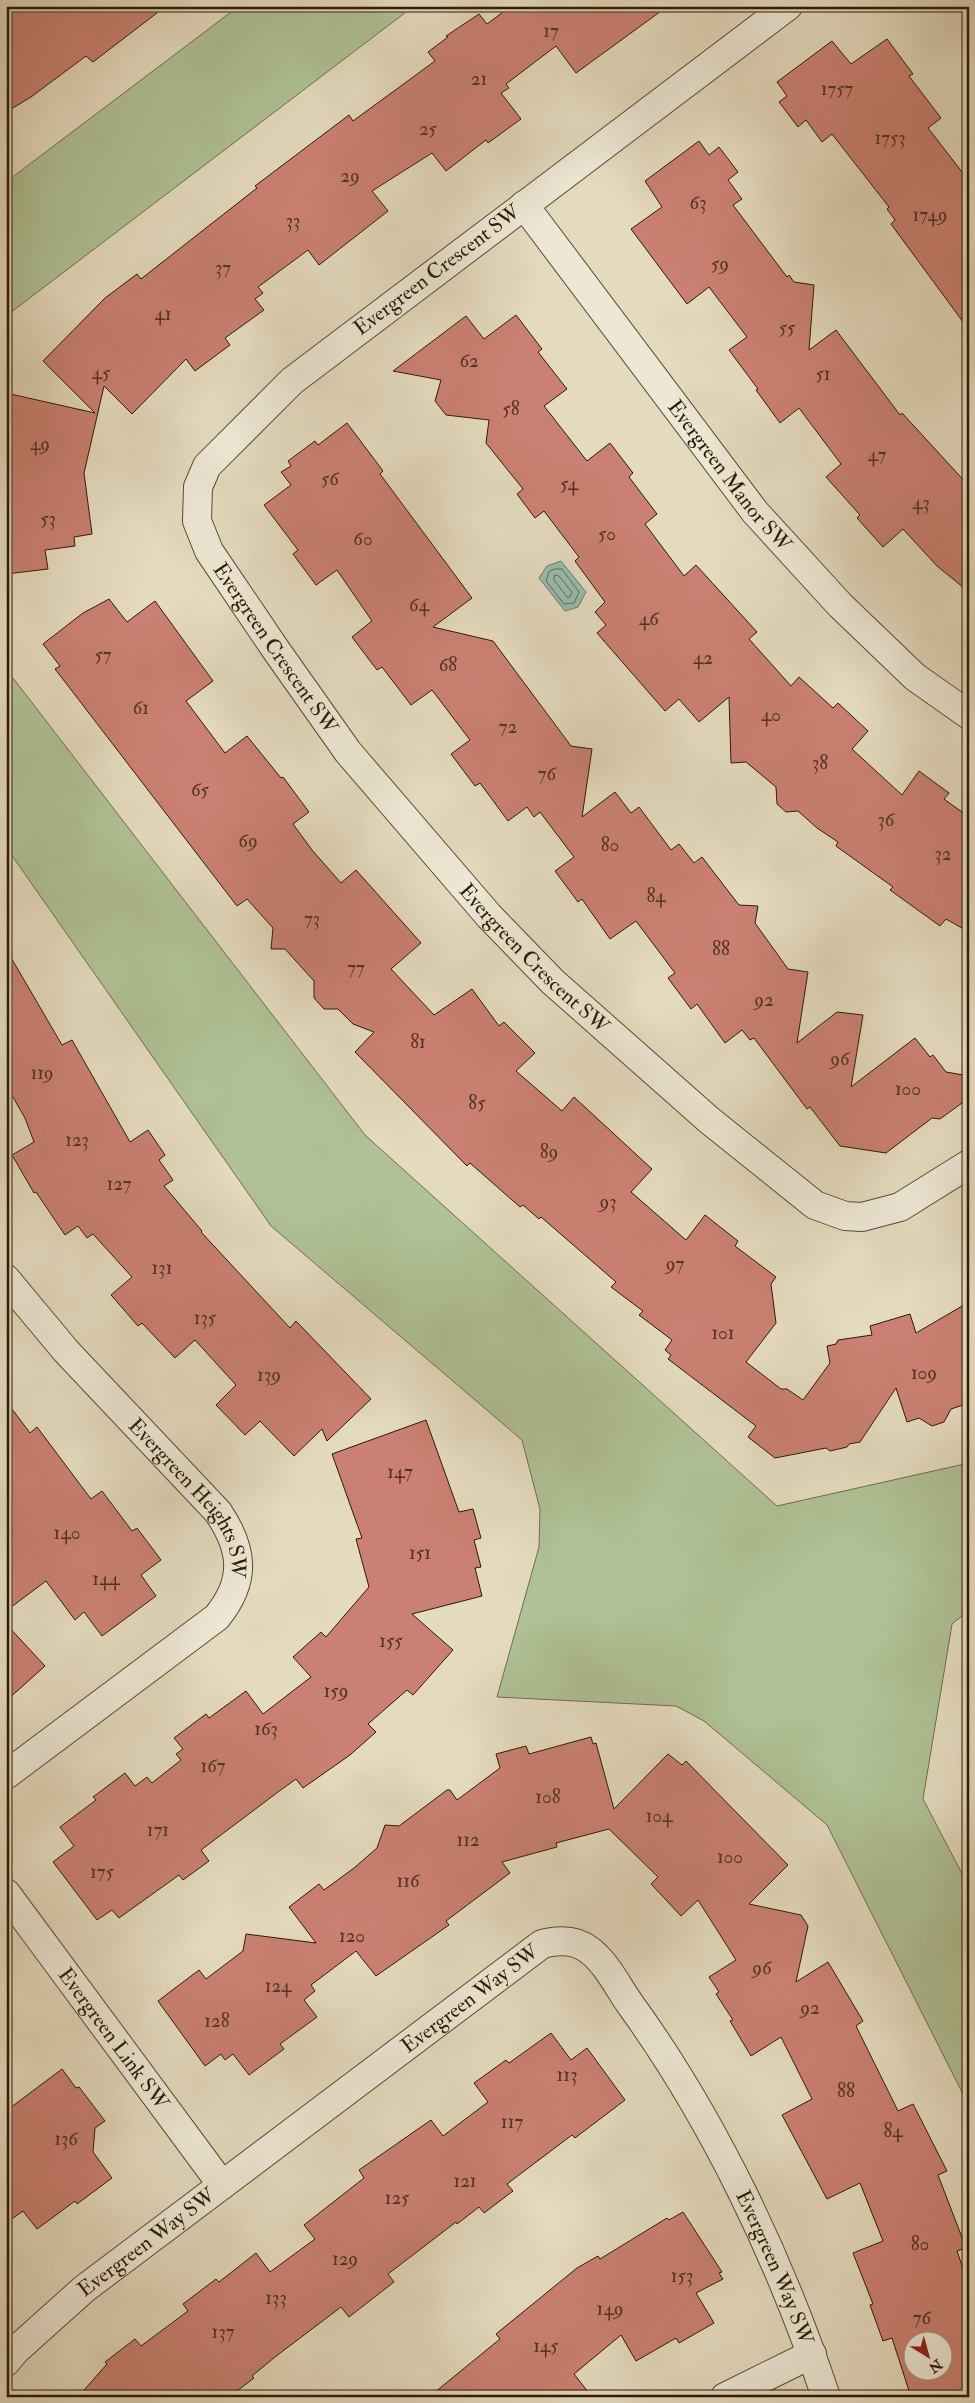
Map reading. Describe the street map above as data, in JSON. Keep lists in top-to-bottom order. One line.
{"streets":{"street":["Evergreen Crescent SW","Evergreen Manor SW","Evergreen Heights SW","Evergreen Way SW","Evergreen Link SW"]},"crossings":[["Evergreen Crescent SW","Evergreen Manor SW"],["Evergreen Way SW","Evergreen Link SW"]],"house_numbers":["17","21","1757","25","1753","29","63","1749","33","59","37","41","55","62","45","51","58","49","47","56","54","43","53","50","60","64","46","57","42","68","61","40","72","38","76","65","36","69","80","32","84","73","88","77","92","81","96","119","100","85","123","89","127","93","97","131","135","101","109","139","147","140","151","144","155","159","163","167","108","104","171","112","100","175","116","120","96","124","92","128","113","88","117","84","136","121","125","80","129","153","133","149","76","137","145"],"north":"bottom right"}
